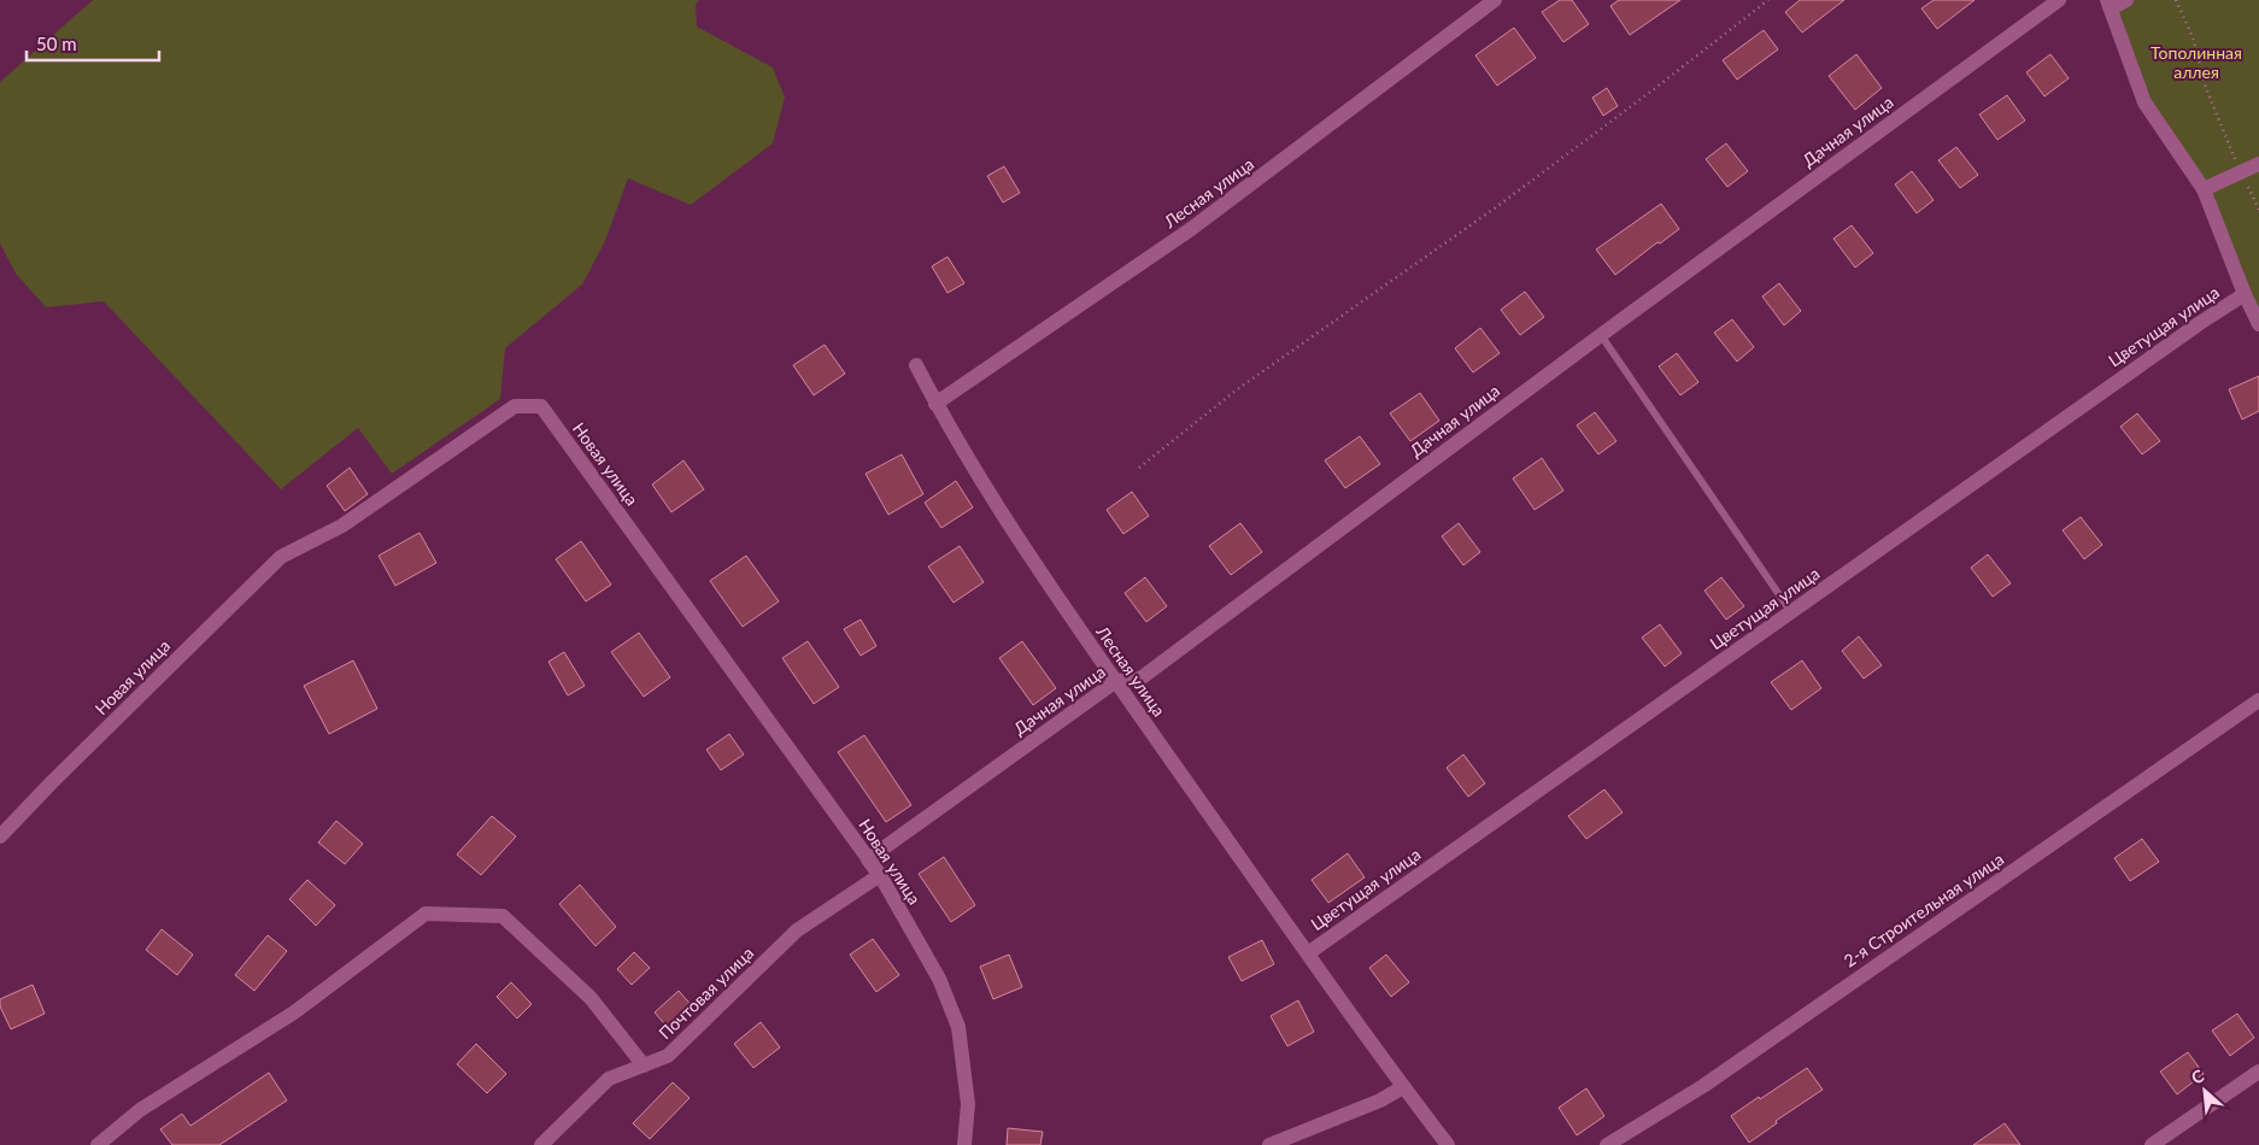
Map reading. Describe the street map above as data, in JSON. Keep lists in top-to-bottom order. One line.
{"streets":{"street":["Дачная улица","Лесная улица","Цветущая улица","Новая улица","2-я Строительная улица","Почтовая улица"]},"crossings":[["Дачная улица","Лесная улица"],["Дачная улица","Новая улица"],["Лесная улица","Цветущая улица"],["Новая улица","Почтовая улица"]],"parks":["Тополинная аллея"],"scale_bar":"50 m","north":"top left"}
